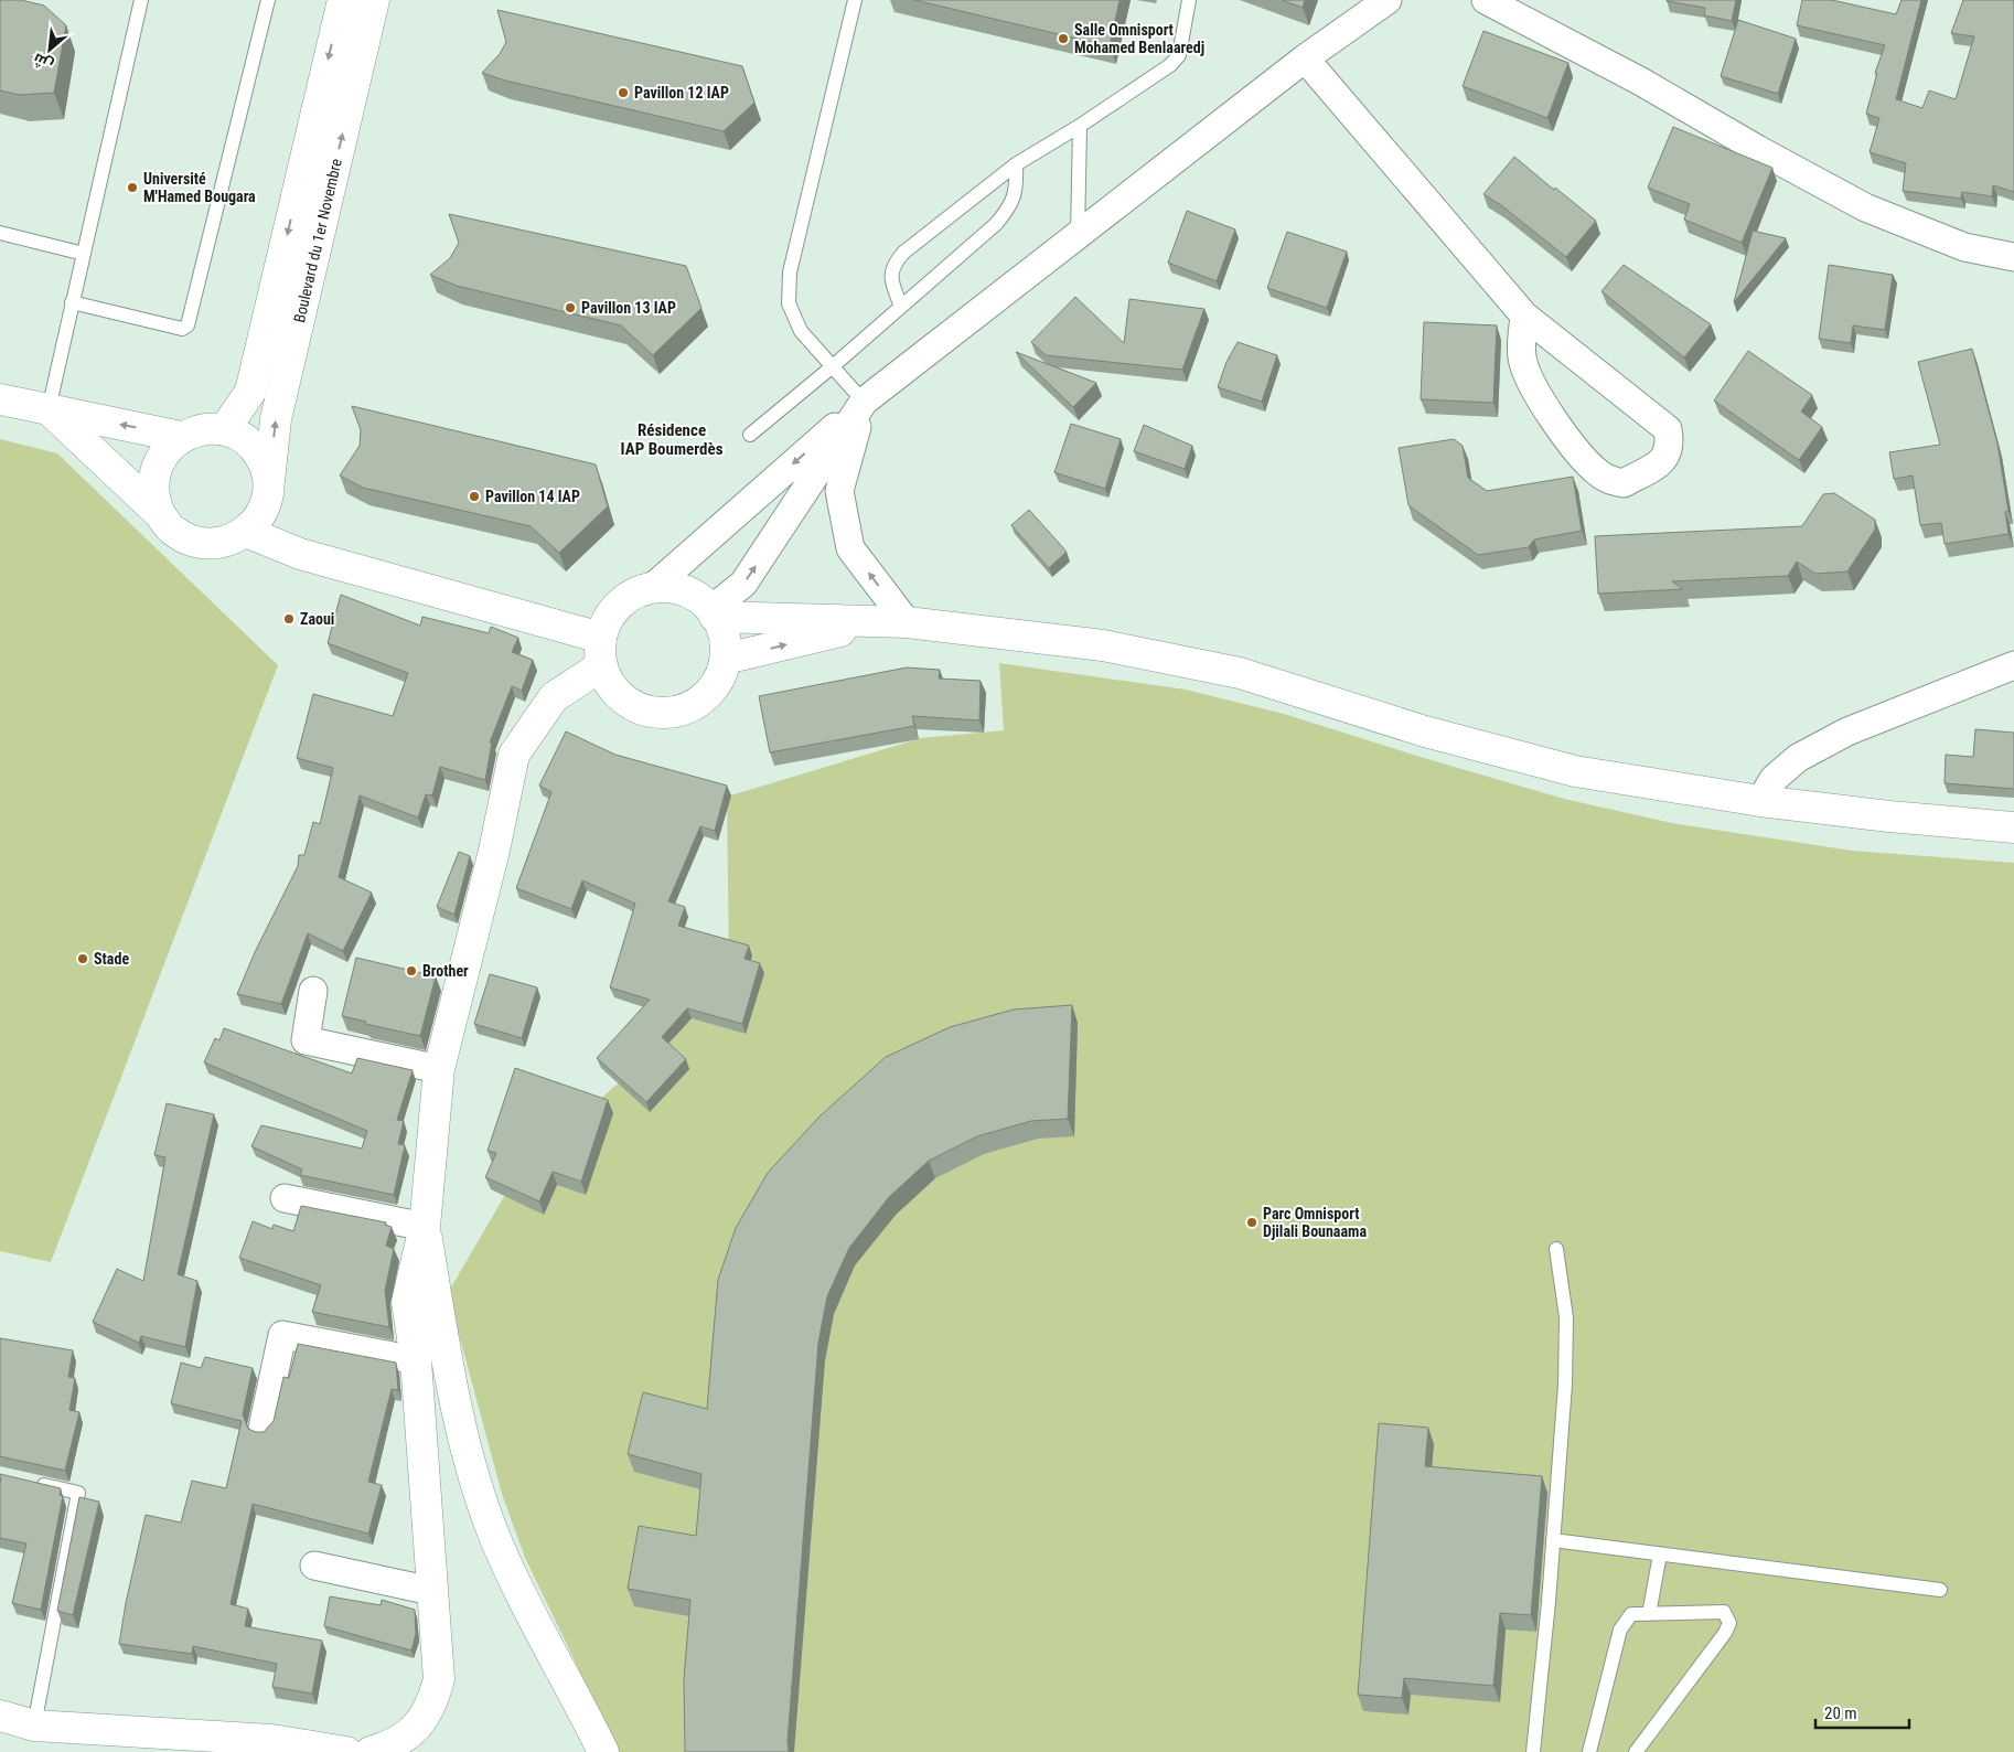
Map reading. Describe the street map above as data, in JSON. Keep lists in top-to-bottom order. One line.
{"streets":{"street":["Boulevard du 1er Novembre"]},"districts":["Résidence IAP Boumerdès"],"places":["Salle Omnisport Mohamed Benlaaredj","Pavillon 12 IAP","Université M'Hamed Bougara","Pavillon 13 IAP","Pavillon 14 IAP","Zaoui","Stade","Brother","Parc Omnisport Djilali Bounaama"],"scale_bar":"20 m","north":"bottom left"}
